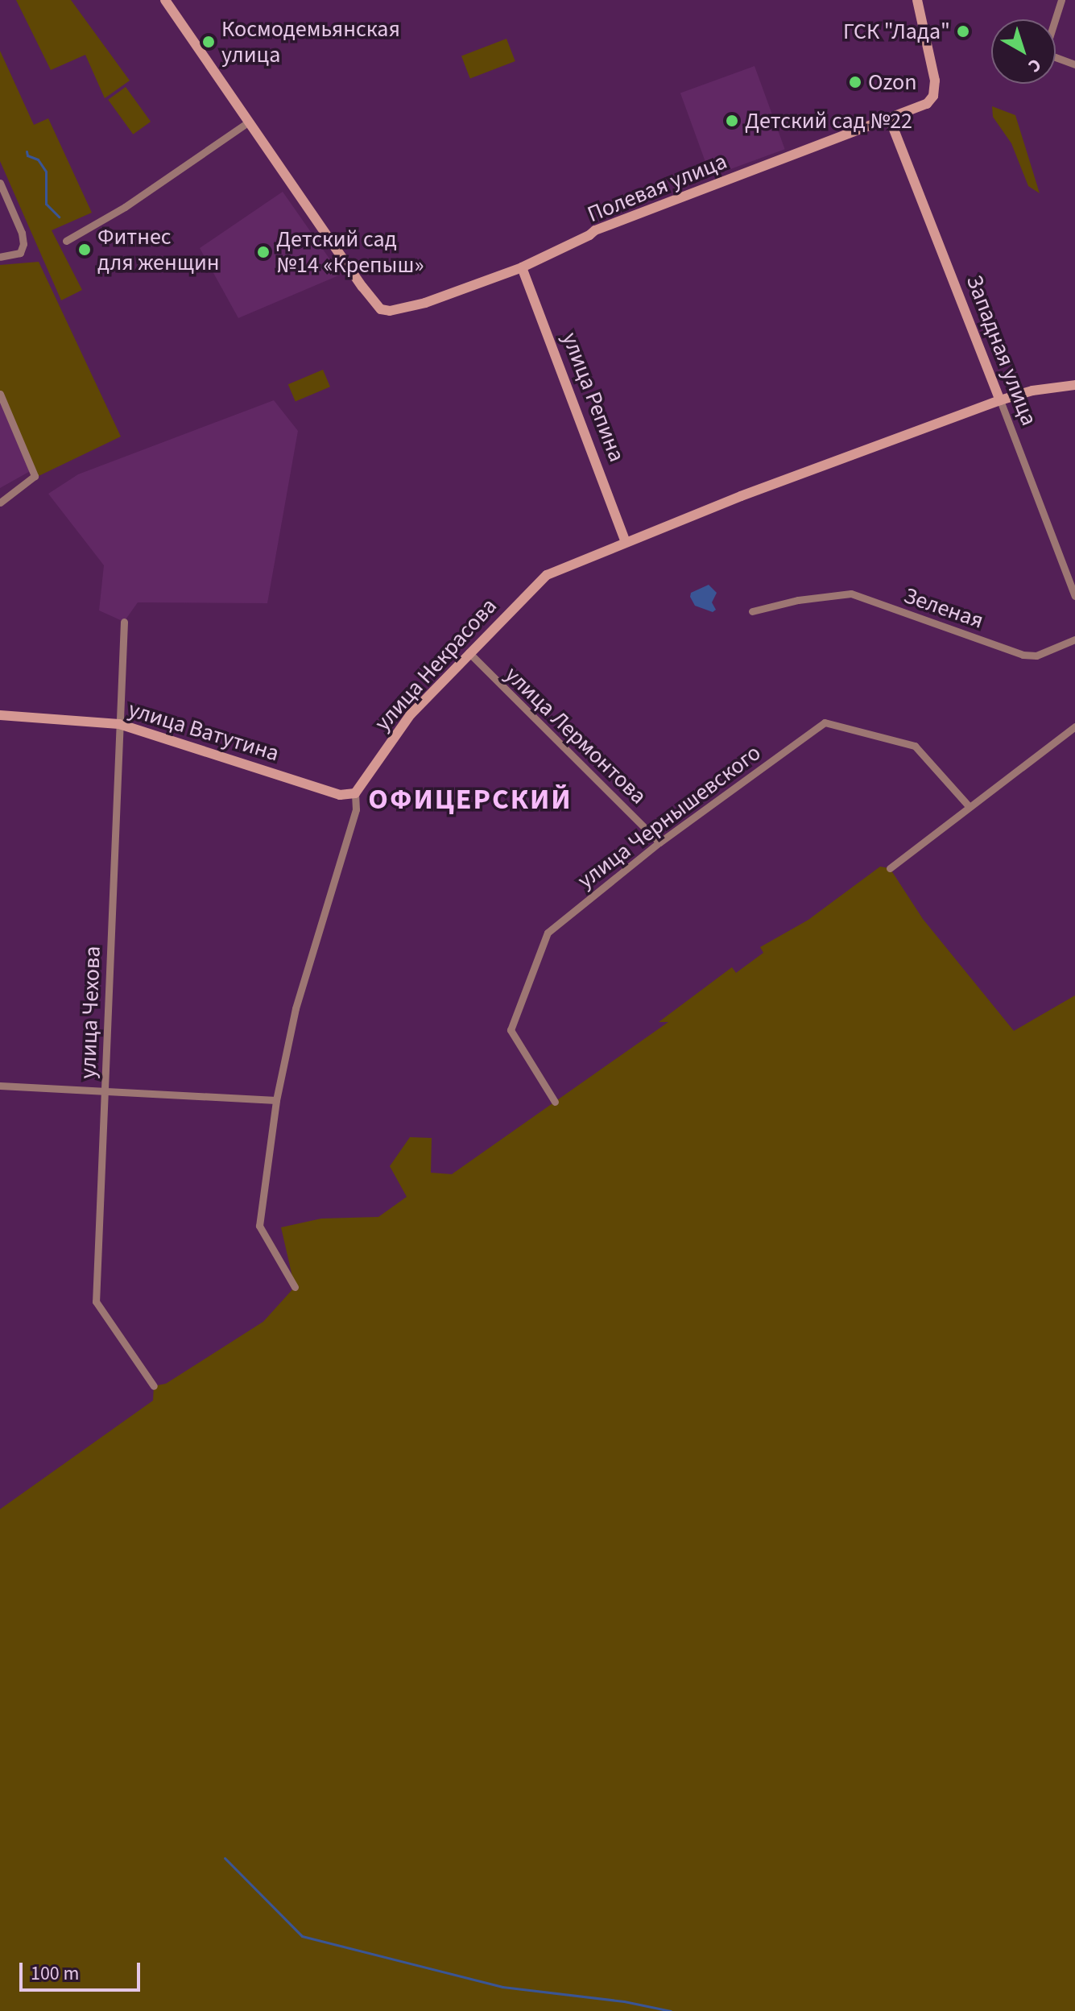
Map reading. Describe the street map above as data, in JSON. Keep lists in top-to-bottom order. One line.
{"streets":{"street":["Полевая улица","Западная улица","улица Репина","Зеленая","улица Некрасова","улица Ватутина","улица Лермонтова","улица Чернышевского","улица Чехова"]},"crossings":[["Полевая улица","Западная улица"],["Полевая улица","улица Репина"],["Западная улица","улица Некрасова"],["улица Репина","улица Некрасова"],["улица Некрасова","улица Ватутина"],["улица Некрасова","улица Лермонтова"],["улица Ватутина","улица Чехова"],["улица Лермонтова","улица Чернышевского"]],"districts":["ОФИЦЕРСКИЙ"],"places":["ГСК \"Лада\"","Космодемьянская улица","Ozon","Детский сад №22","Фитнес для женщин","Детский сад №14 «Крепыш»"],"scale_bar":"100 m","north":"bottom right"}
